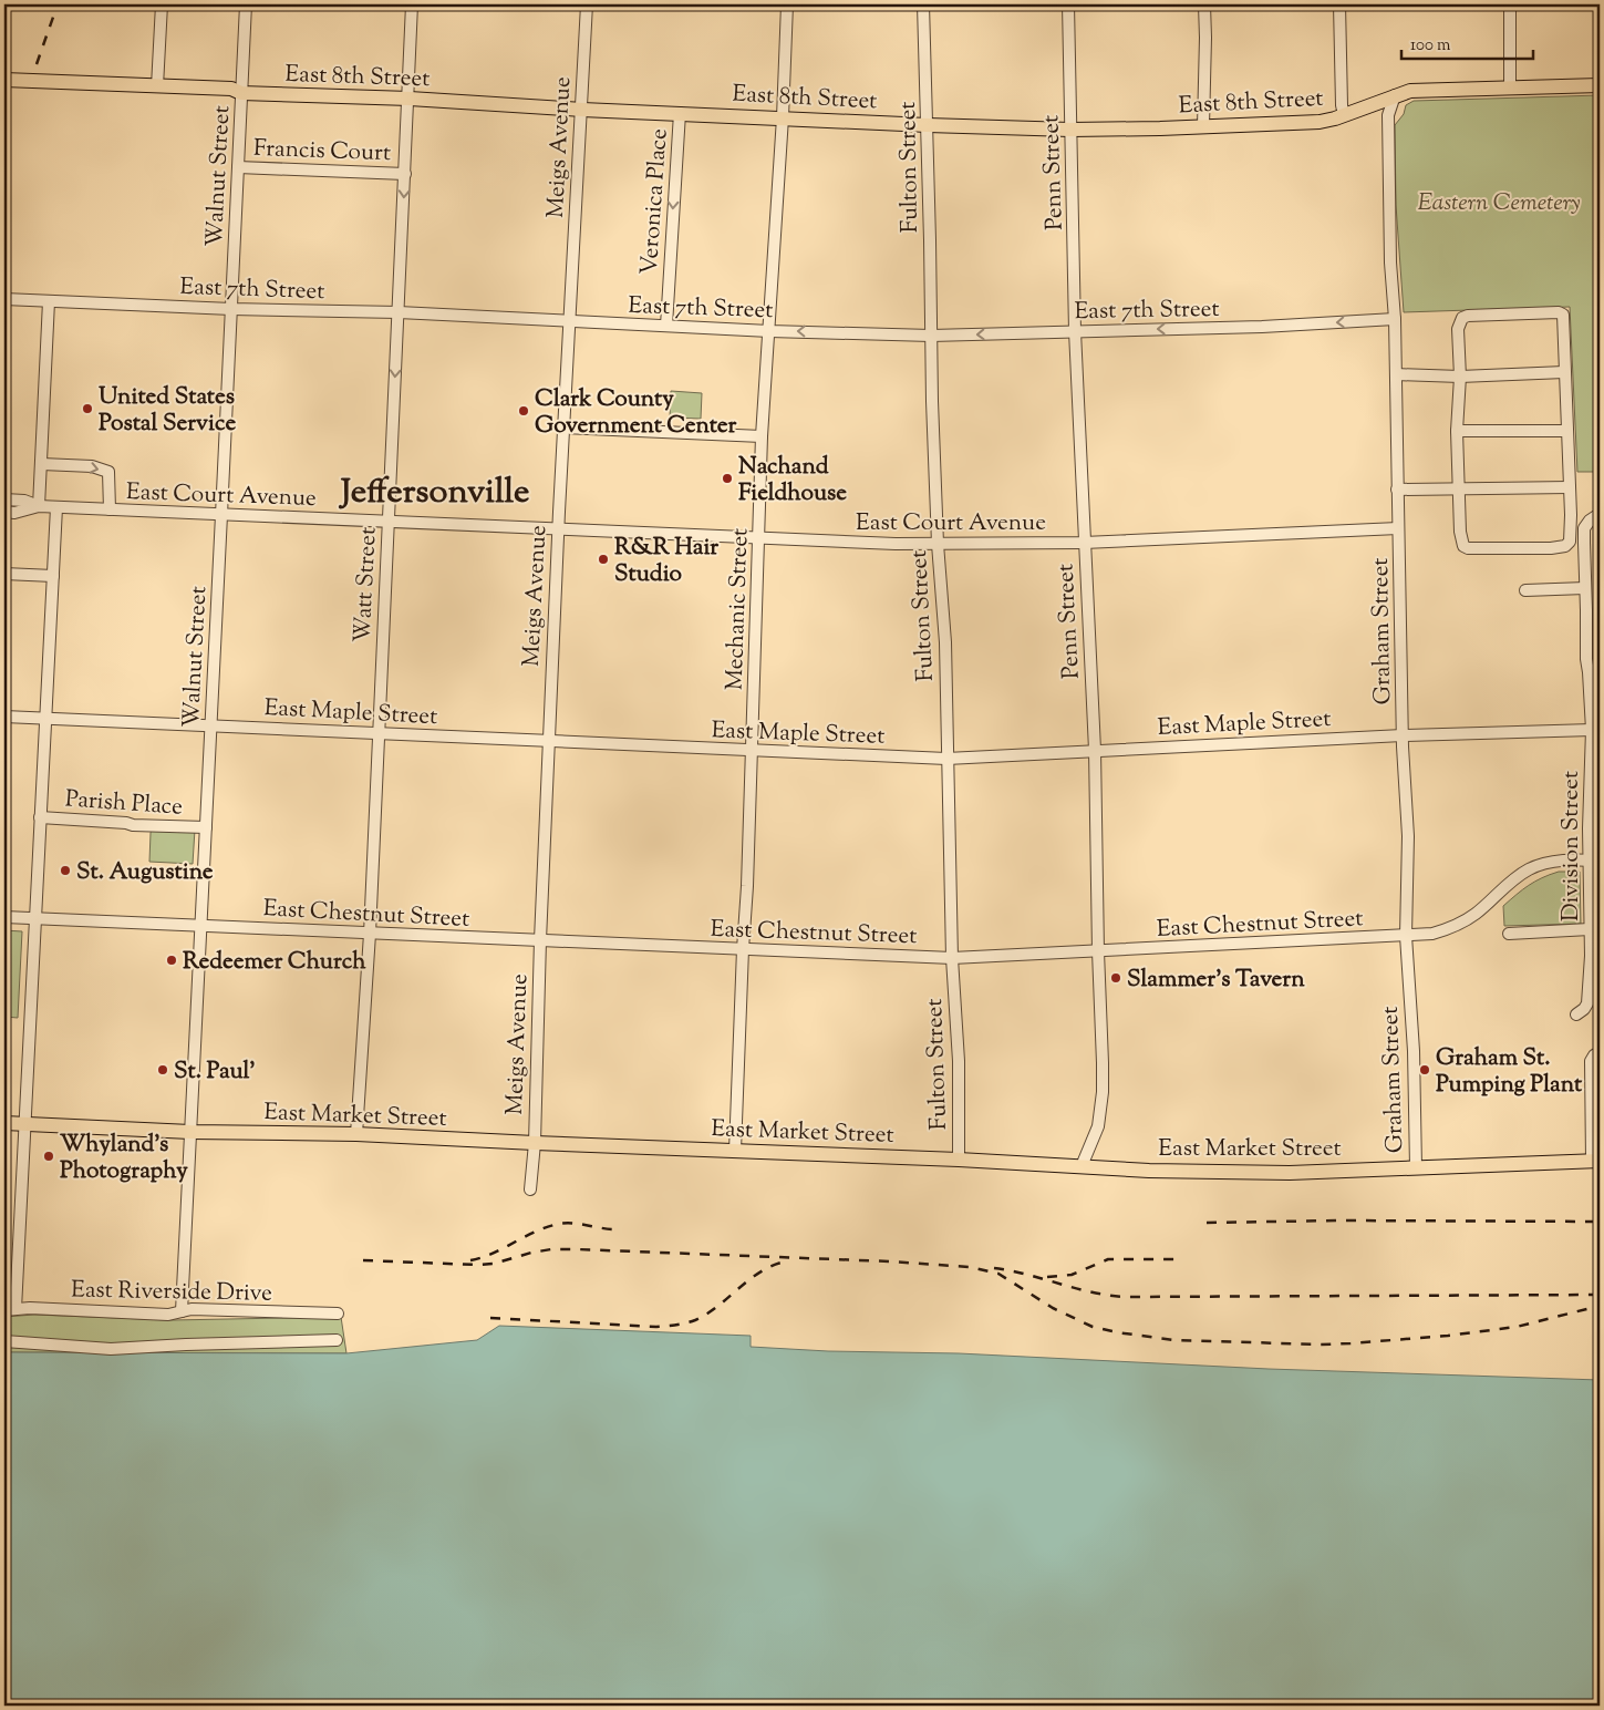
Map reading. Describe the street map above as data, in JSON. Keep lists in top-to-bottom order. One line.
{"streets":{"main road":["East 8th Street","East Market Street"],"street":["Meigs Avenue","Francis Court","Fulton Street","Penn Street","Walnut Street","Veronica Place","East 7th Street","East Court Avenue","Watt Street","Mechanic Street","Graham Street","East Maple Street","Parish Place","Division Street","East Chestnut Street","East Riverside Drive"]},"crossings":[["East 8th Street","Meigs Avenue"],["East 8th Street","Fulton Street"],["East 8th Street","Penn Street"],["East 8th Street","Walnut Street"],["East 8th Street","Veronica Place"],["East 8th Street","Watt Street"],["East 8th Street","Mechanic Street"],["East 8th Street","Graham Street"],["Meigs Avenue","East 7th Street"],["Meigs Avenue","East Court Avenue"],["Meigs Avenue","East Maple Street"],["Meigs Avenue","East Chestnut Street"],["Meigs Avenue","East Market Street"],["Francis Court","Walnut Street"],["Francis Court","Watt Street"],["Fulton Street","East 7th Street"],["Fulton Street","East Court Avenue"],["Fulton Street","East Maple Street"],["Fulton Street","East Chestnut Street"],["Fulton Street","East Market Street"],["Penn Street","East 7th Street"],["Penn Street","East Court Avenue"],["Penn Street","East Maple Street"],["Penn Street","East Chestnut Street"],["Penn Street","East Market Street"],["Walnut Street","East 7th Street"],["Walnut Street","East Court Avenue"],["Walnut Street","East Maple Street"],["Walnut Street","Parish Place"],["Walnut Street","East Chestnut Street"],["Walnut Street","East Market Street"],["Walnut Street","East Riverside Drive"],["Veronica Place","East 7th Street"],["East 7th Street","Watt Street"],["East 7th Street","Mechanic Street"],["East 7th Street","Graham Street"],["East Court Avenue","Watt Street"],["East Court Avenue","Mechanic Street"],["East Court Avenue","Graham Street"],["Watt Street","East Maple Street"],["Watt Street","East Chestnut Street"],["Watt Street","East Market Street"],["Mechanic Street","East Maple Street"],["Mechanic Street","East Chestnut Street"],["Mechanic Street","East Market Street"],["Graham Street","East Maple Street"],["Graham Street","East Chestnut Street"],["Graham Street","East Market Street"],["East Maple Street","Division Street"],["Division Street","East Chestnut Street"]],"one_way":["Veronica Place","East 7th Street"],"districts":["Jeffersonville"],"parks":["Eastern Cemetery"],"places":["United States Postal Service","Clark County Government Center","Nachand Fieldhouse","R&R Hair Studio","St. Augustine","Redeemer Church","Slammer's Tavern","St. Paul'","Graham St. Pumping Plant","Whyland's Photography"],"scale_bar":"100 m"}
